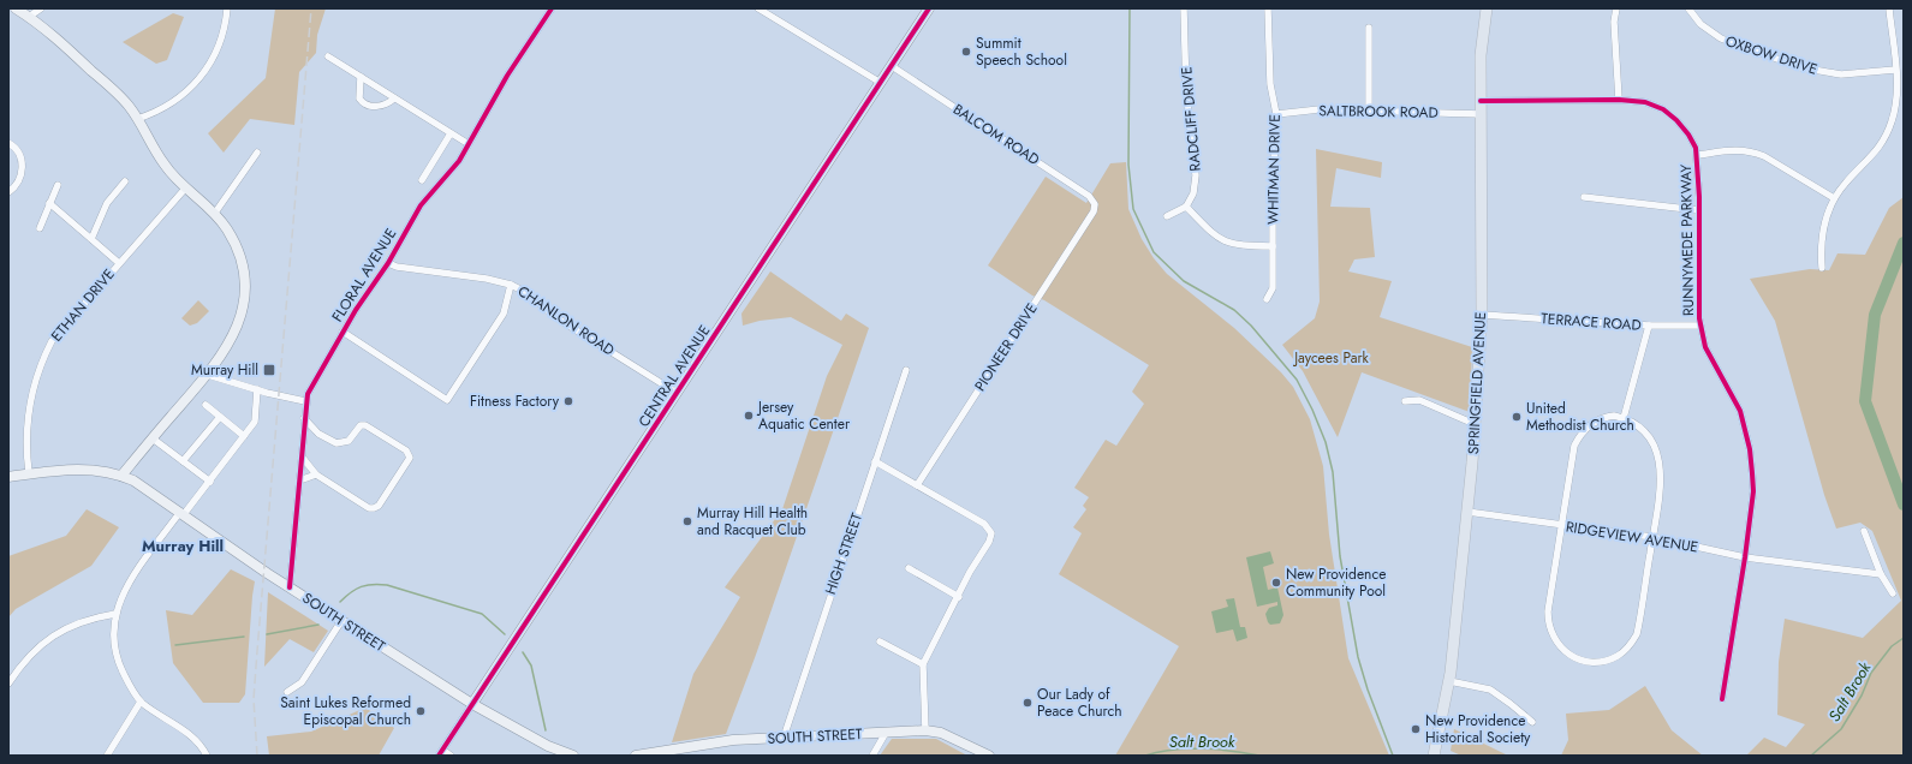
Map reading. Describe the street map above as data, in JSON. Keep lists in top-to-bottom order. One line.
{"streets":{"main road":["SPRINGFIELD AVENUE"],"street":["OXBOW DRIVE","SALTBROOK ROAD","RADCLIFF DRIVE","BALCOM ROAD","WHITMAN DRIVE","RUNNYMEDE PARKWAY","FLORAL AVENUE","ETHAN DRIVE","CHANLON ROAD","TERRACE ROAD","PIONEER DRIVE","CENTRAL AVENUE","RIDGEVIEW AVENUE","HIGH STREET","SOUTH STREET"]},"crossings":[["SALTBROOK ROAD","WHITMAN DRIVE"],["SALTBROOK ROAD","SPRINGFIELD AVENUE"],["BALCOM ROAD","PIONEER DRIVE"],["BALCOM ROAD","CENTRAL AVENUE"],["RUNNYMEDE PARKWAY","TERRACE ROAD"],["RUNNYMEDE PARKWAY","SPRINGFIELD AVENUE"],["RUNNYMEDE PARKWAY","RIDGEVIEW AVENUE"],["FLORAL AVENUE","CHANLON ROAD"],["FLORAL AVENUE","SOUTH STREET"],["ETHAN DRIVE","SOUTH STREET"],["CHANLON ROAD","CENTRAL AVENUE"],["TERRACE ROAD","SPRINGFIELD AVENUE"],["CENTRAL AVENUE","SOUTH STREET"],["SPRINGFIELD AVENUE","RIDGEVIEW AVENUE"],["HIGH STREET","SOUTH STREET"]],"districts":["Murray Hill"],"water":["Salt Brook"],"parks":["Jaycees Park"],"places":{"other":["Summit Speech School","Fitness Factory","Jersey Aquatic Center","United Methodist Church","Murray Hill Health and Racquet Club","New Providence Community Pool","Our Lady of Peace Church","Saint Lukes Reformed Episcopal Church","New Providence Historical Society"],"transit":["Murray Hill"]}}
